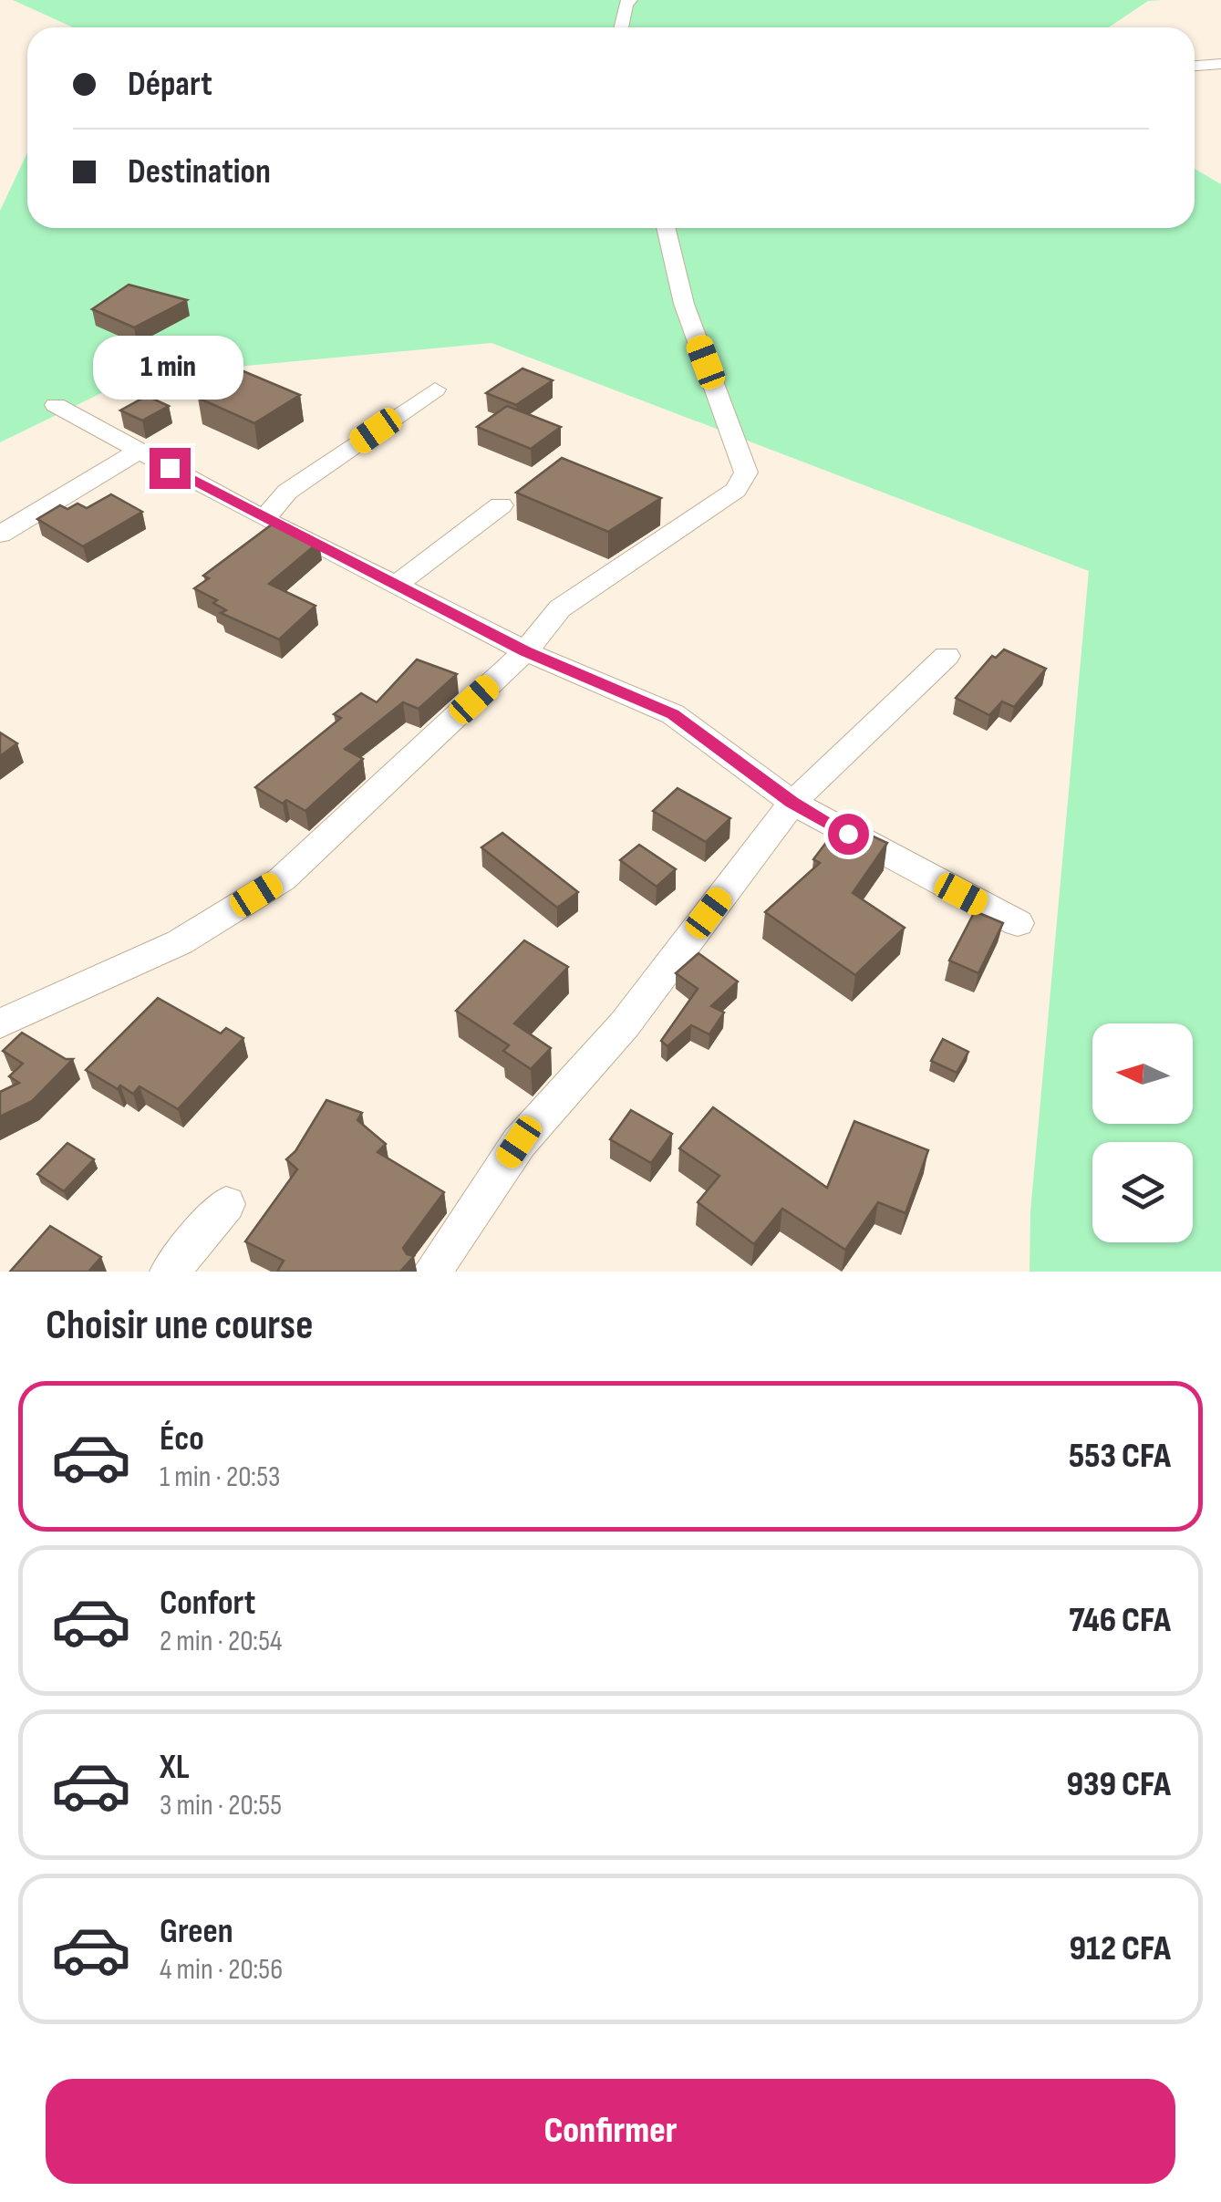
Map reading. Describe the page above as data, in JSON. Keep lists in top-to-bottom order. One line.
{"north":"left","page":{"banner":["Départ","Destination"],"bubble":"1 min","heading":"Choisir une course","list":[{"name":"Éco","note":"1 min · 20:53","value":"553 CFA"},{"name":"Confort","note":"2 min · 20:54","value":"746 CFA"},{"name":"XL","note":"3 min · 20:55","value":"939 CFA"},{"name":"Green","note":"4 min · 20:56","value":"912 CFA"}],"buttons":"Confirmer"}}
